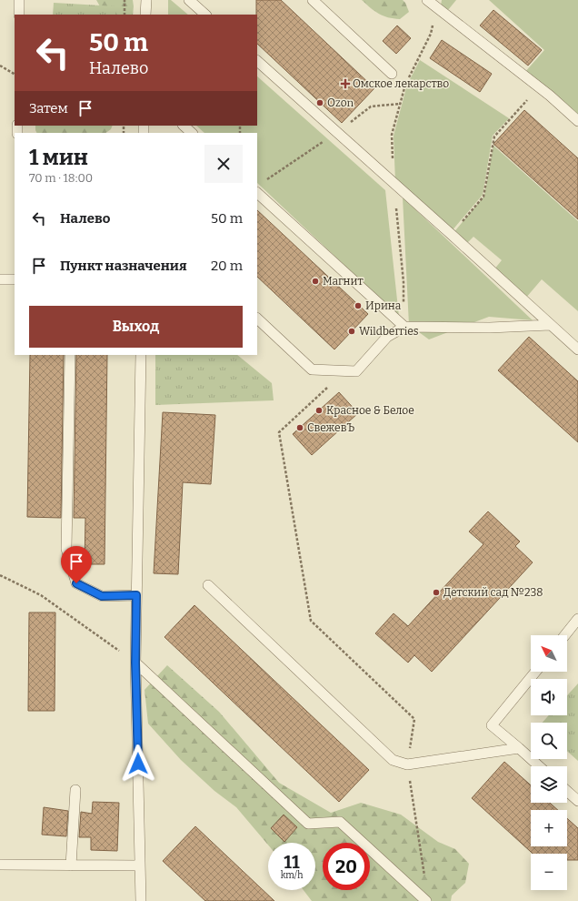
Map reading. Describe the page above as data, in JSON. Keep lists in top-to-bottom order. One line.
{"places":{"health":["Омское лекарство"],"other":["Ozon","Магнит","Ирина","Wildberries","Красное & Белое","СвежевЪ","Детский сад №238"]},"north":"top left","page":{"turn":["50 m","Налево"],"then":"Затем","heading":["1 мин","70 m · 18:00"],"list":[{"name":"Налево","value":"50 m"},{"name":"Пункт назначения","value":"20 m"}],"buttons":"Выход","map_buttons":["+","−"],"speed":"11 km/h","limit":"20"}}
